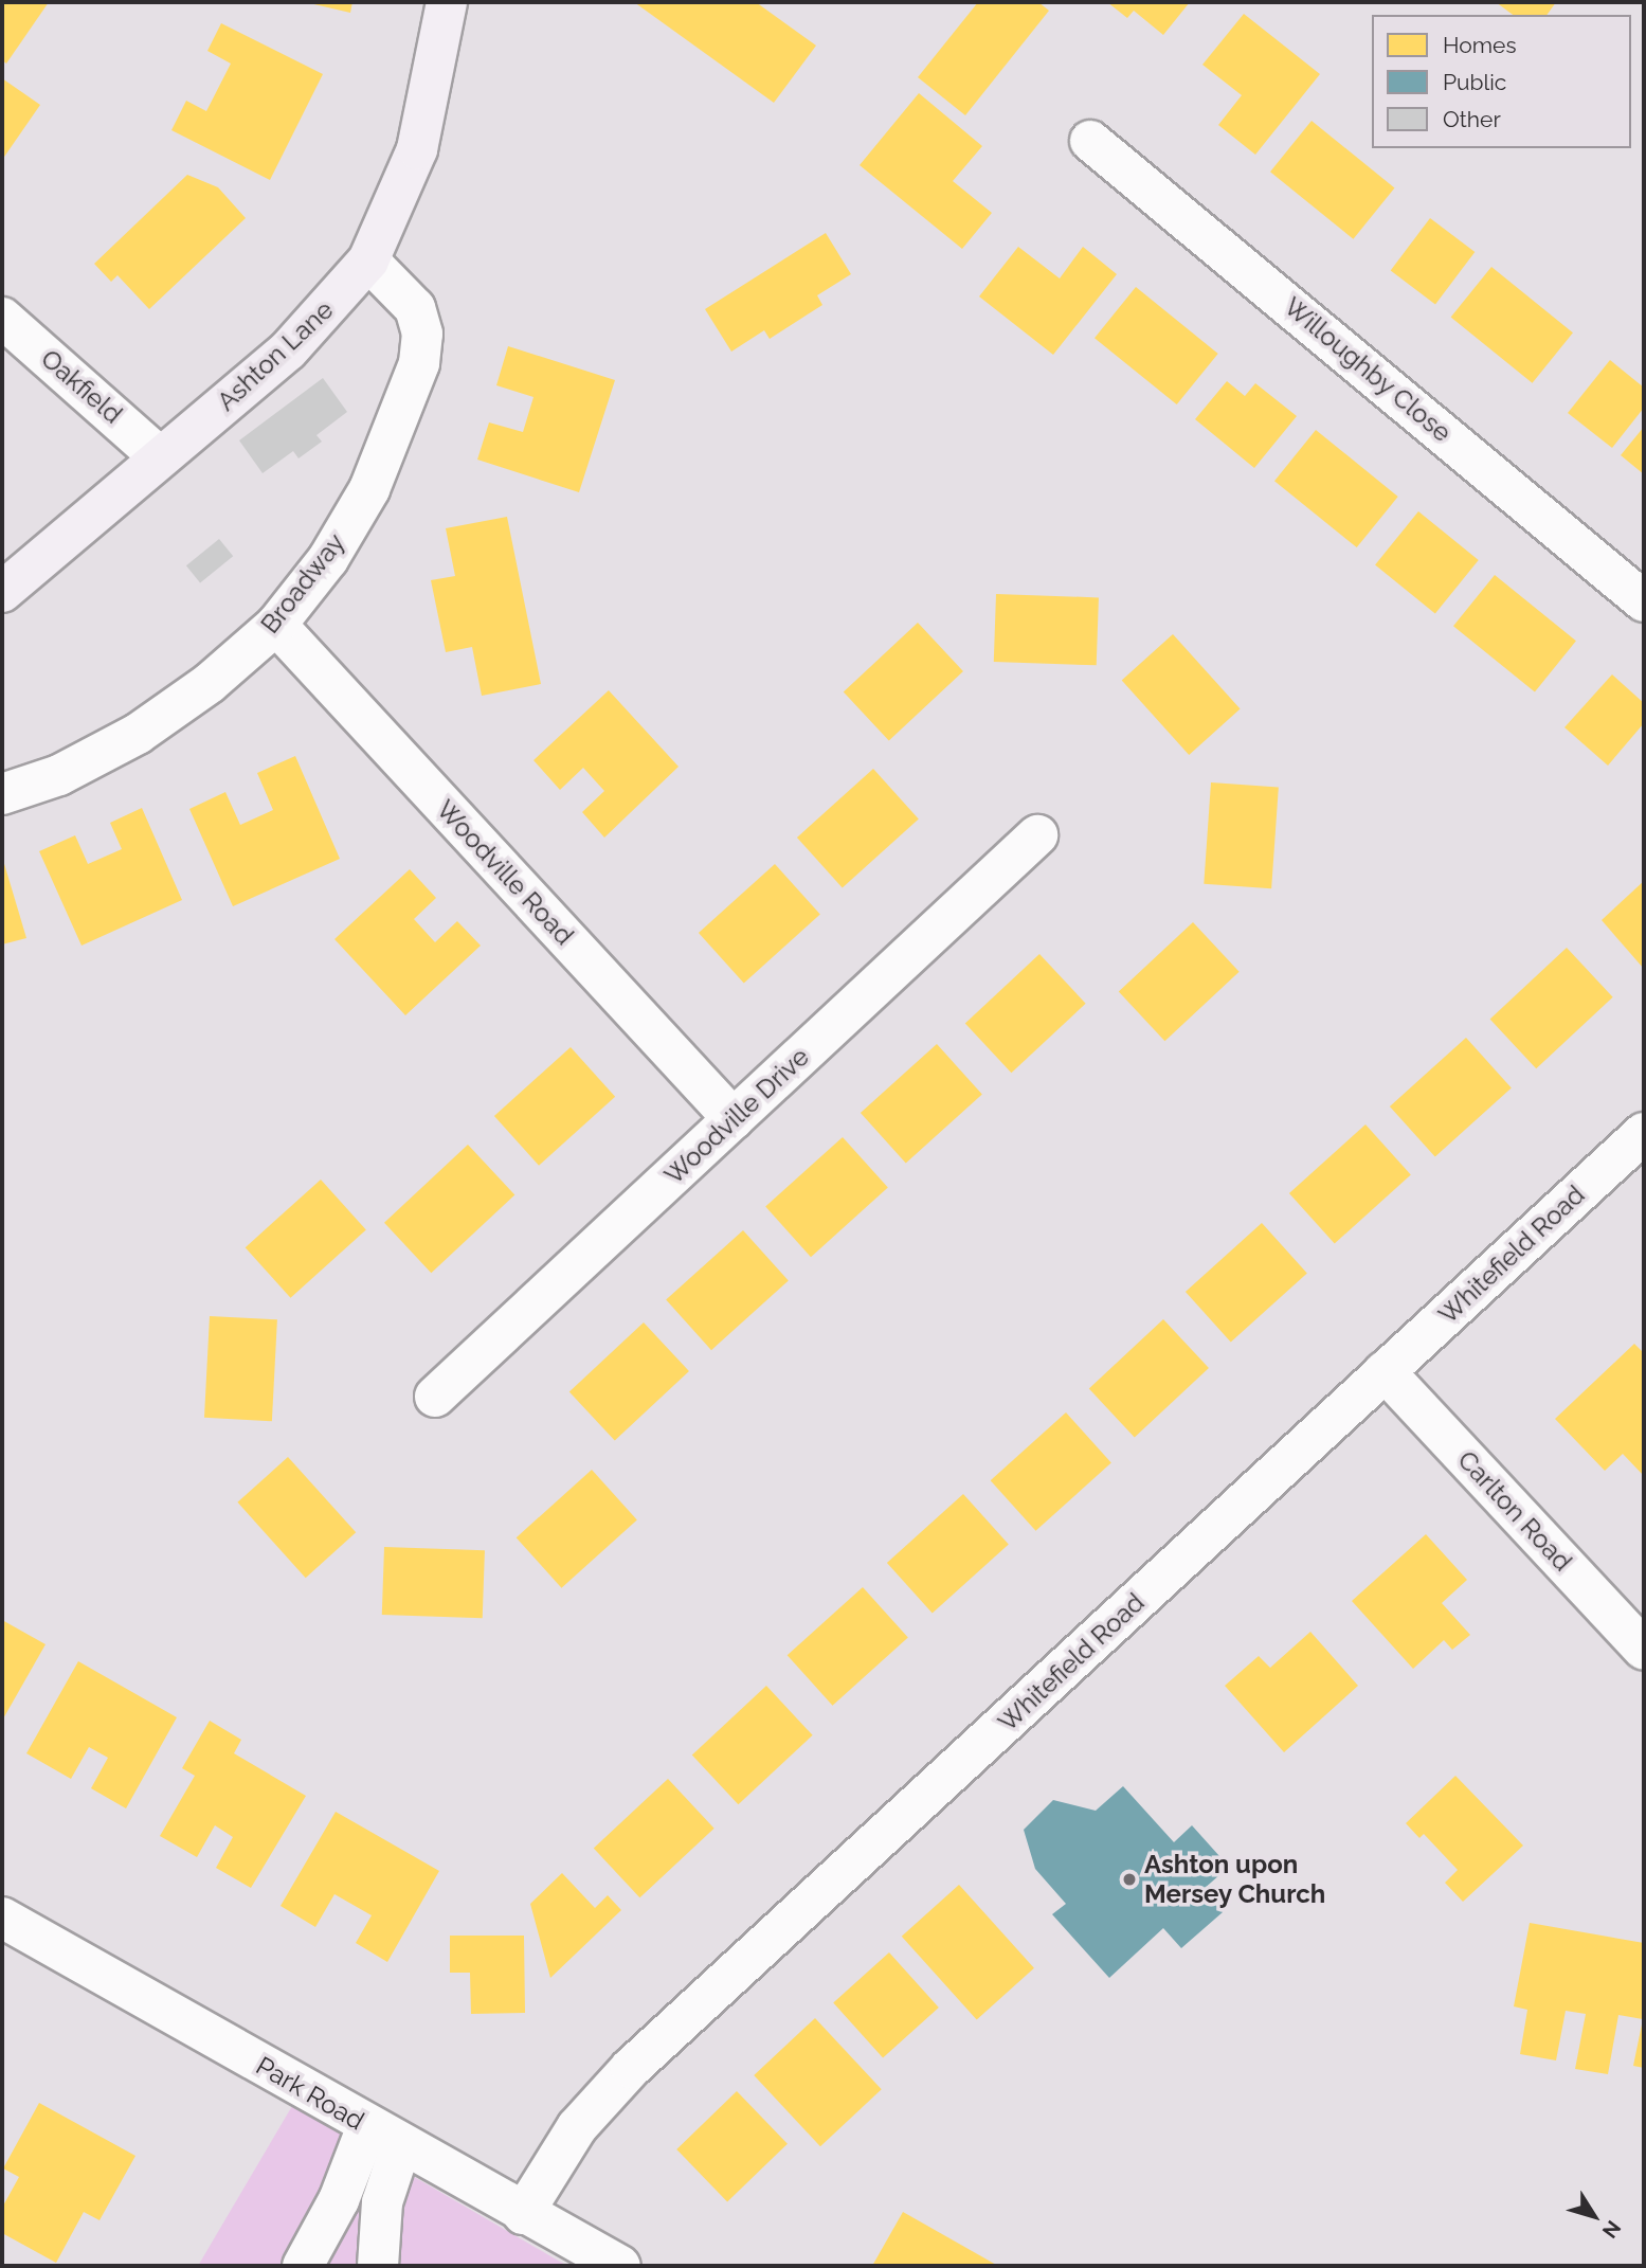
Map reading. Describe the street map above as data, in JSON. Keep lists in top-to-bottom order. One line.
{"streets":{"main road":["Ashton Lane"],"street":["Willoughby Close","Oakfield","Broadway","Woodville Road","Woodville Drive","Whitefield Road","Carlton Road","Park Road"]},"crossings":[["Ashton Lane","Oakfield"],["Ashton Lane","Broadway"],["Broadway","Woodville Road"],["Woodville Road","Woodville Drive"],["Whitefield Road","Carlton Road"],["Whitefield Road","Park Road"]],"places":["Ashton upon Mersey Church"],"legend":["Homes","Public","Other"],"north":"bottom right"}
